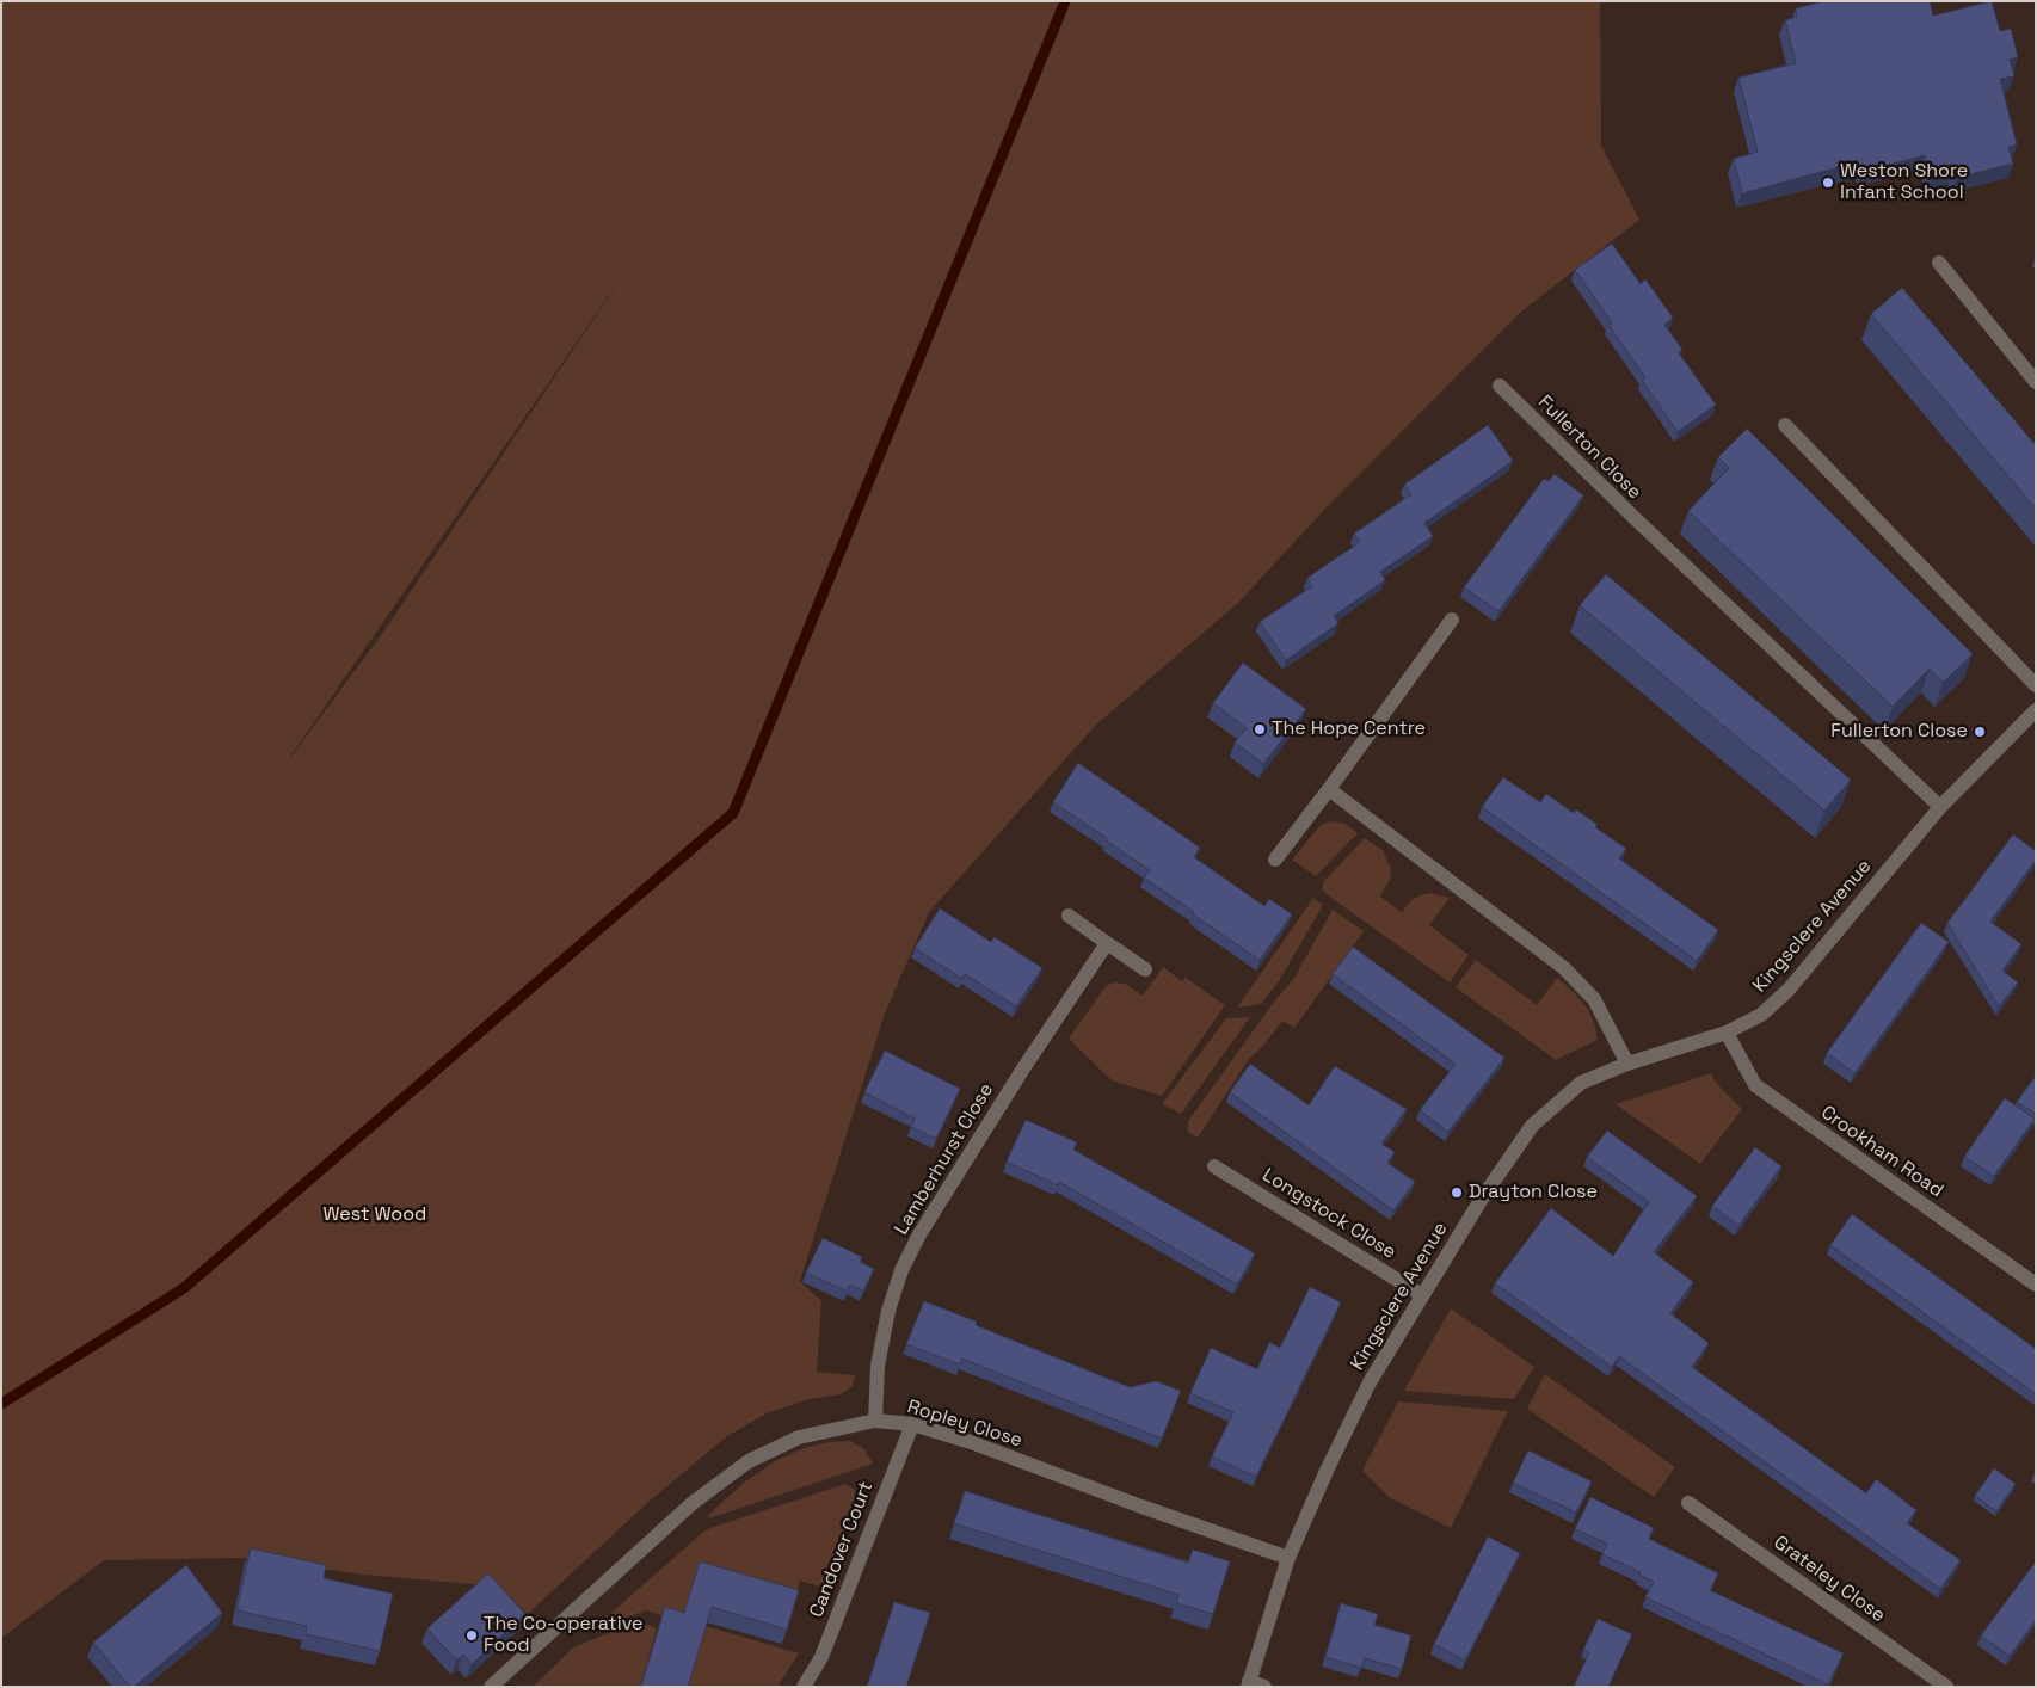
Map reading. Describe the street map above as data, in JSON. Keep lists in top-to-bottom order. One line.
{"streets":{"street":["Fullerton Close","Kingsclere Avenue","Crookham Road","Lamberhurst Close","Longstock Close","Ropley Close","Candover Court","Grateley Close"]},"crossings":[["Fullerton Close","Kingsclere Avenue"],["Kingsclere Avenue","Crookham Road"],["Kingsclere Avenue","Longstock Close"],["Kingsclere Avenue","Ropley Close"],["Lamberhurst Close","Ropley Close"],["Ropley Close","Candover Court"]],"parks":["West Wood"],"places":["Weston Shore Infant School","The Hope Centre","Fullerton Close","Drayton Close","The Co-operative Food"]}
